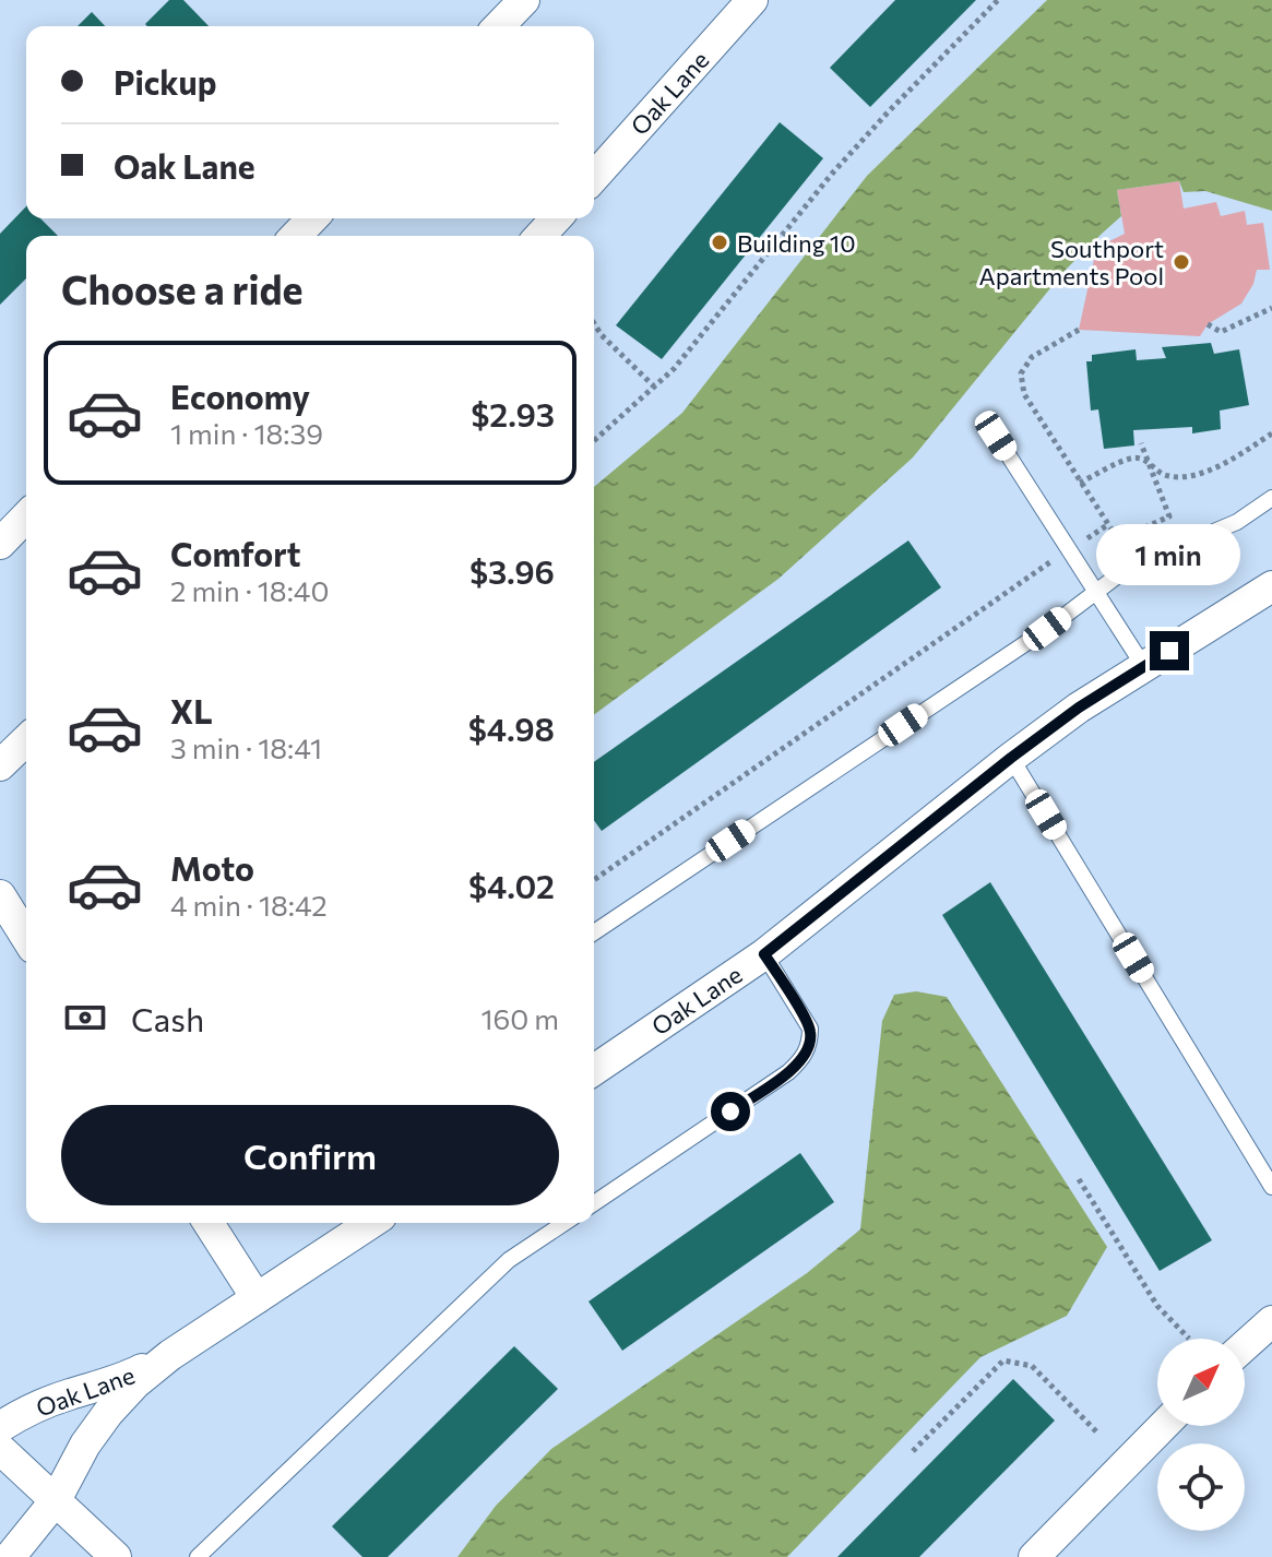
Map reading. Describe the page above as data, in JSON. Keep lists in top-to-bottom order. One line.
{"streets":{"street":["Oak Lane"]},"places":["Building 10","Southport Apartments Pool"],"north":"top right","page":{"banner":["Pickup","Oak Lane"],"heading":"Choose a ride","list":[{"name":"Economy","note":"1 min · 18:39","value":"$2.93"},{"name":"Comfort","note":"2 min · 18:40","value":"$3.96"},{"name":"XL","note":"3 min · 18:41","value":"$4.98"},{"name":"Moto","note":"4 min · 18:42","value":"$4.02"}],"bubble":"1 min","pay":["Cash","160 m"],"buttons":"Confirm"}}
